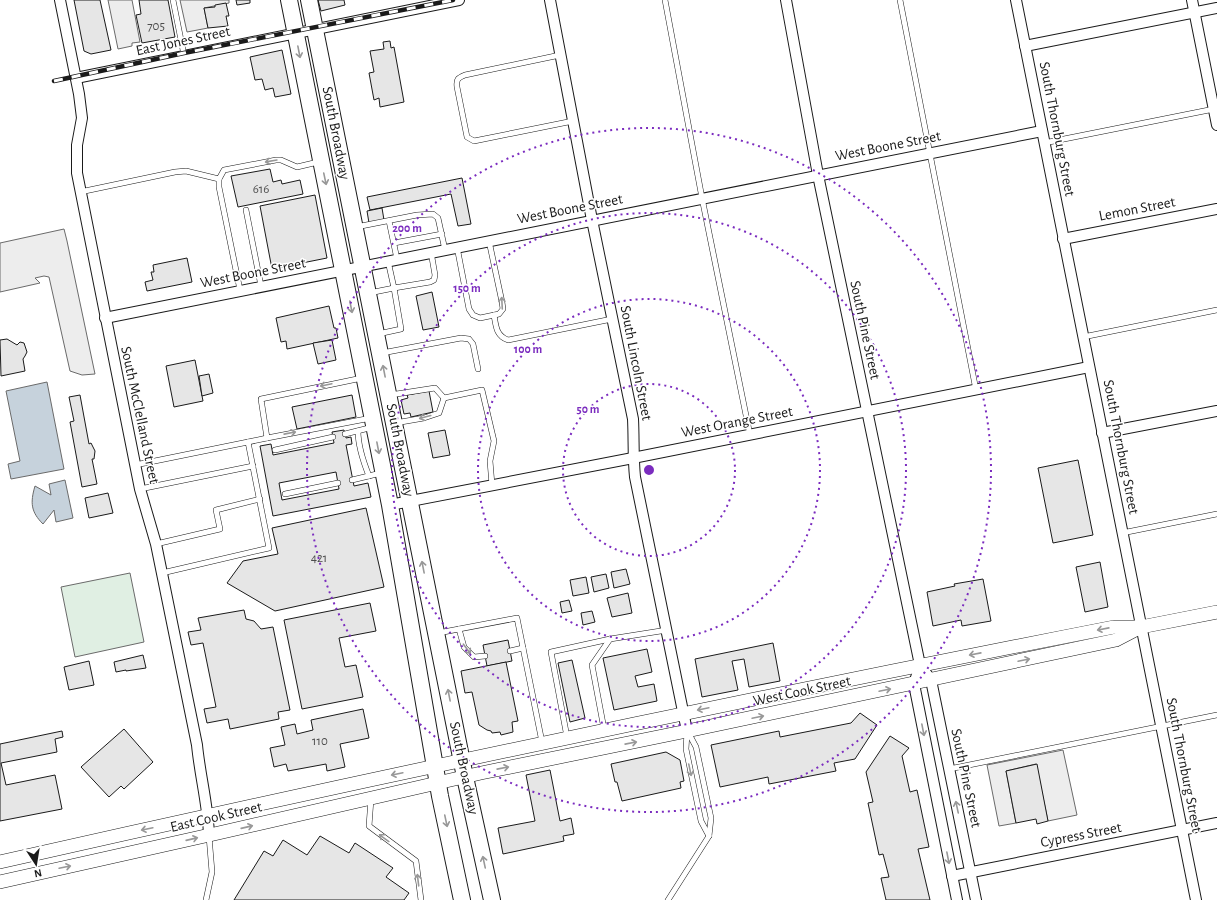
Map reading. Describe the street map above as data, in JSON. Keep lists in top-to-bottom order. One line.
{"streets":{"main road":["South Broadway"],"street":["East Jones Street","South Thornburg Street","West Boone Street","Lemon Street","South Pine Street","South Lincoln Street","South McClelland Street","West Orange Street","West Cook Street","East Cook Street","Cypress Street"]},"crossings":[["East Jones Street","South Broadway"],["East Jones Street","South McClelland Street"],["South Thornburg Street","West Boone Street"],["South Thornburg Street","Lemon Street"],["South Thornburg Street","West Orange Street"],["South Thornburg Street","West Cook Street"],["South Thornburg Street","Cypress Street"],["South Broadway","West Boone Street"],["South Broadway","West Orange Street"],["South Broadway","West Cook Street"],["South Broadway","East Cook Street"],["West Boone Street","South Pine Street"],["West Boone Street","South Lincoln Street"],["West Boone Street","South McClelland Street"],["South Pine Street","West Orange Street"],["South Pine Street","West Cook Street"],["South Pine Street","Cypress Street"],["South Lincoln Street","West Orange Street"],["South Lincoln Street","West Cook Street"],["South McClelland Street","East Cook Street"],["West Cook Street","East Cook Street"]],"house_numbers":["705","616","421","110"],"north":"bottom","rings":["200 m","150 m","100 m","50 m"]}
